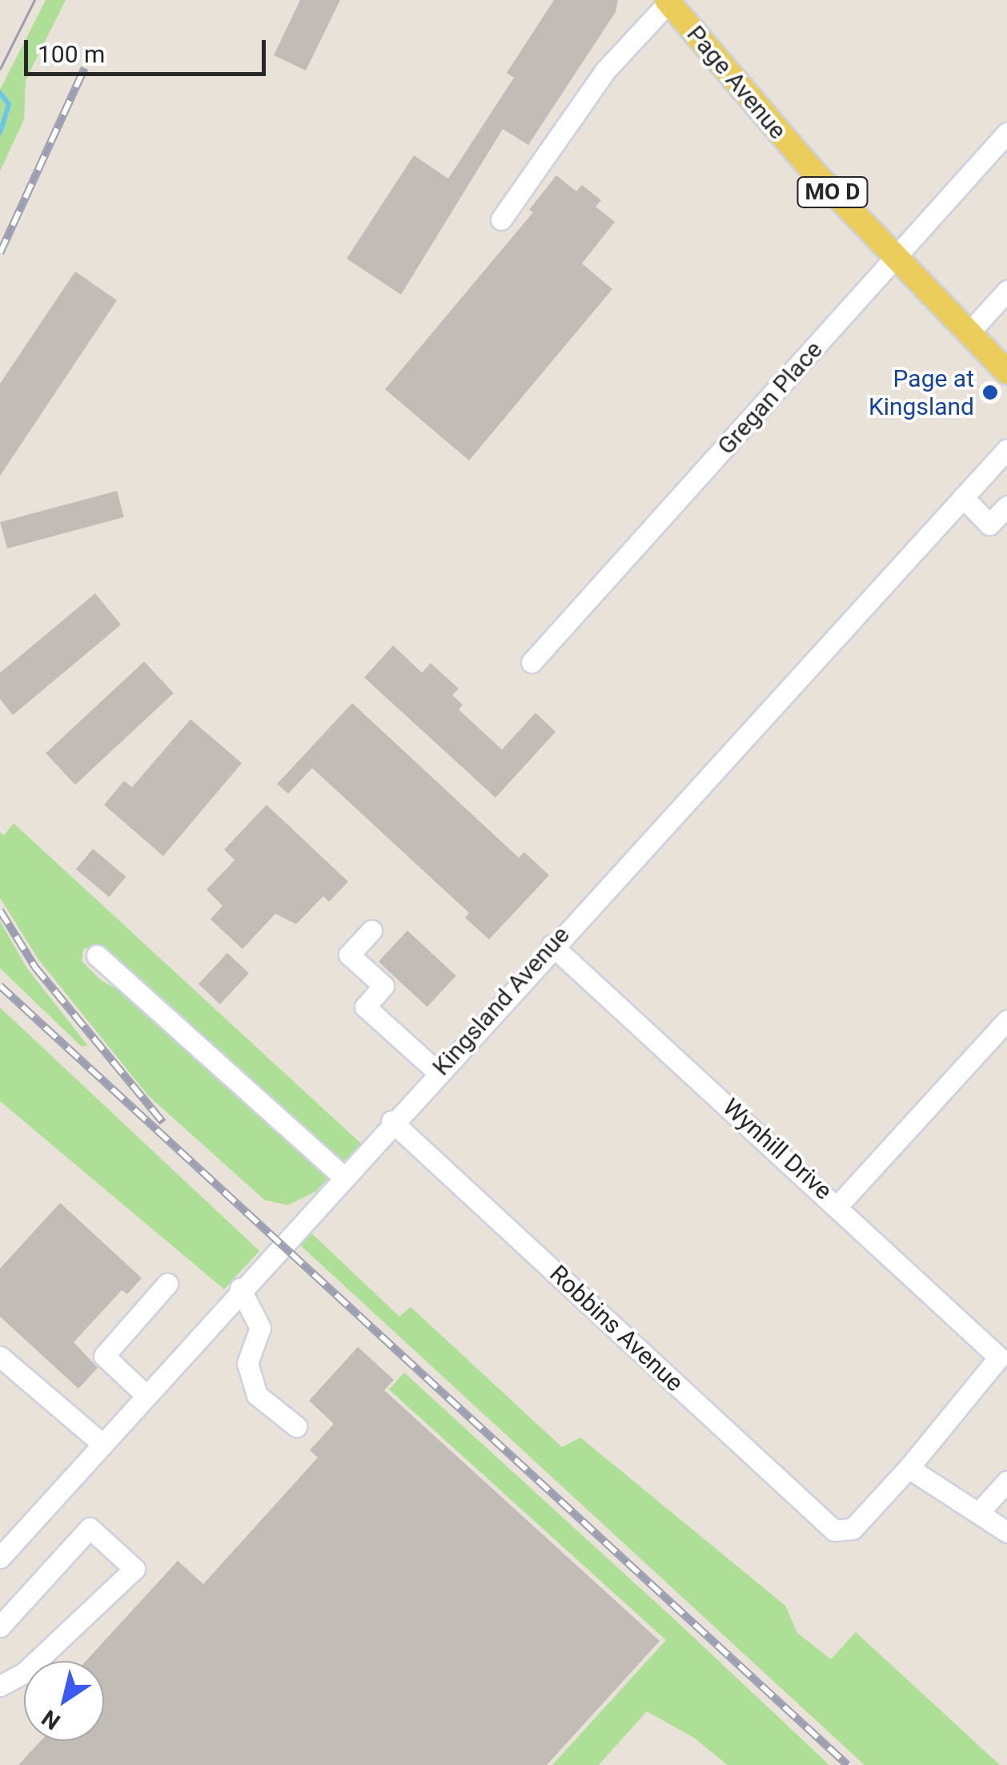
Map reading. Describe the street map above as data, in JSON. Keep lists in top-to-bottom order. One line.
{"streets":{"main road":["Page Avenue","MO D"],"street":["Gregan Place","Kingsland Avenue","Wynhill Drive","Robbins Avenue"]},"crossings":[["Page Avenue","Gregan Place"],["Kingsland Avenue","Wynhill Drive"],["Kingsland Avenue","Robbins Avenue"],["Wynhill Drive","Robbins Avenue"]],"places":["Page at Kingsland"],"scale_bar":"100 m","north":"bottom left"}
